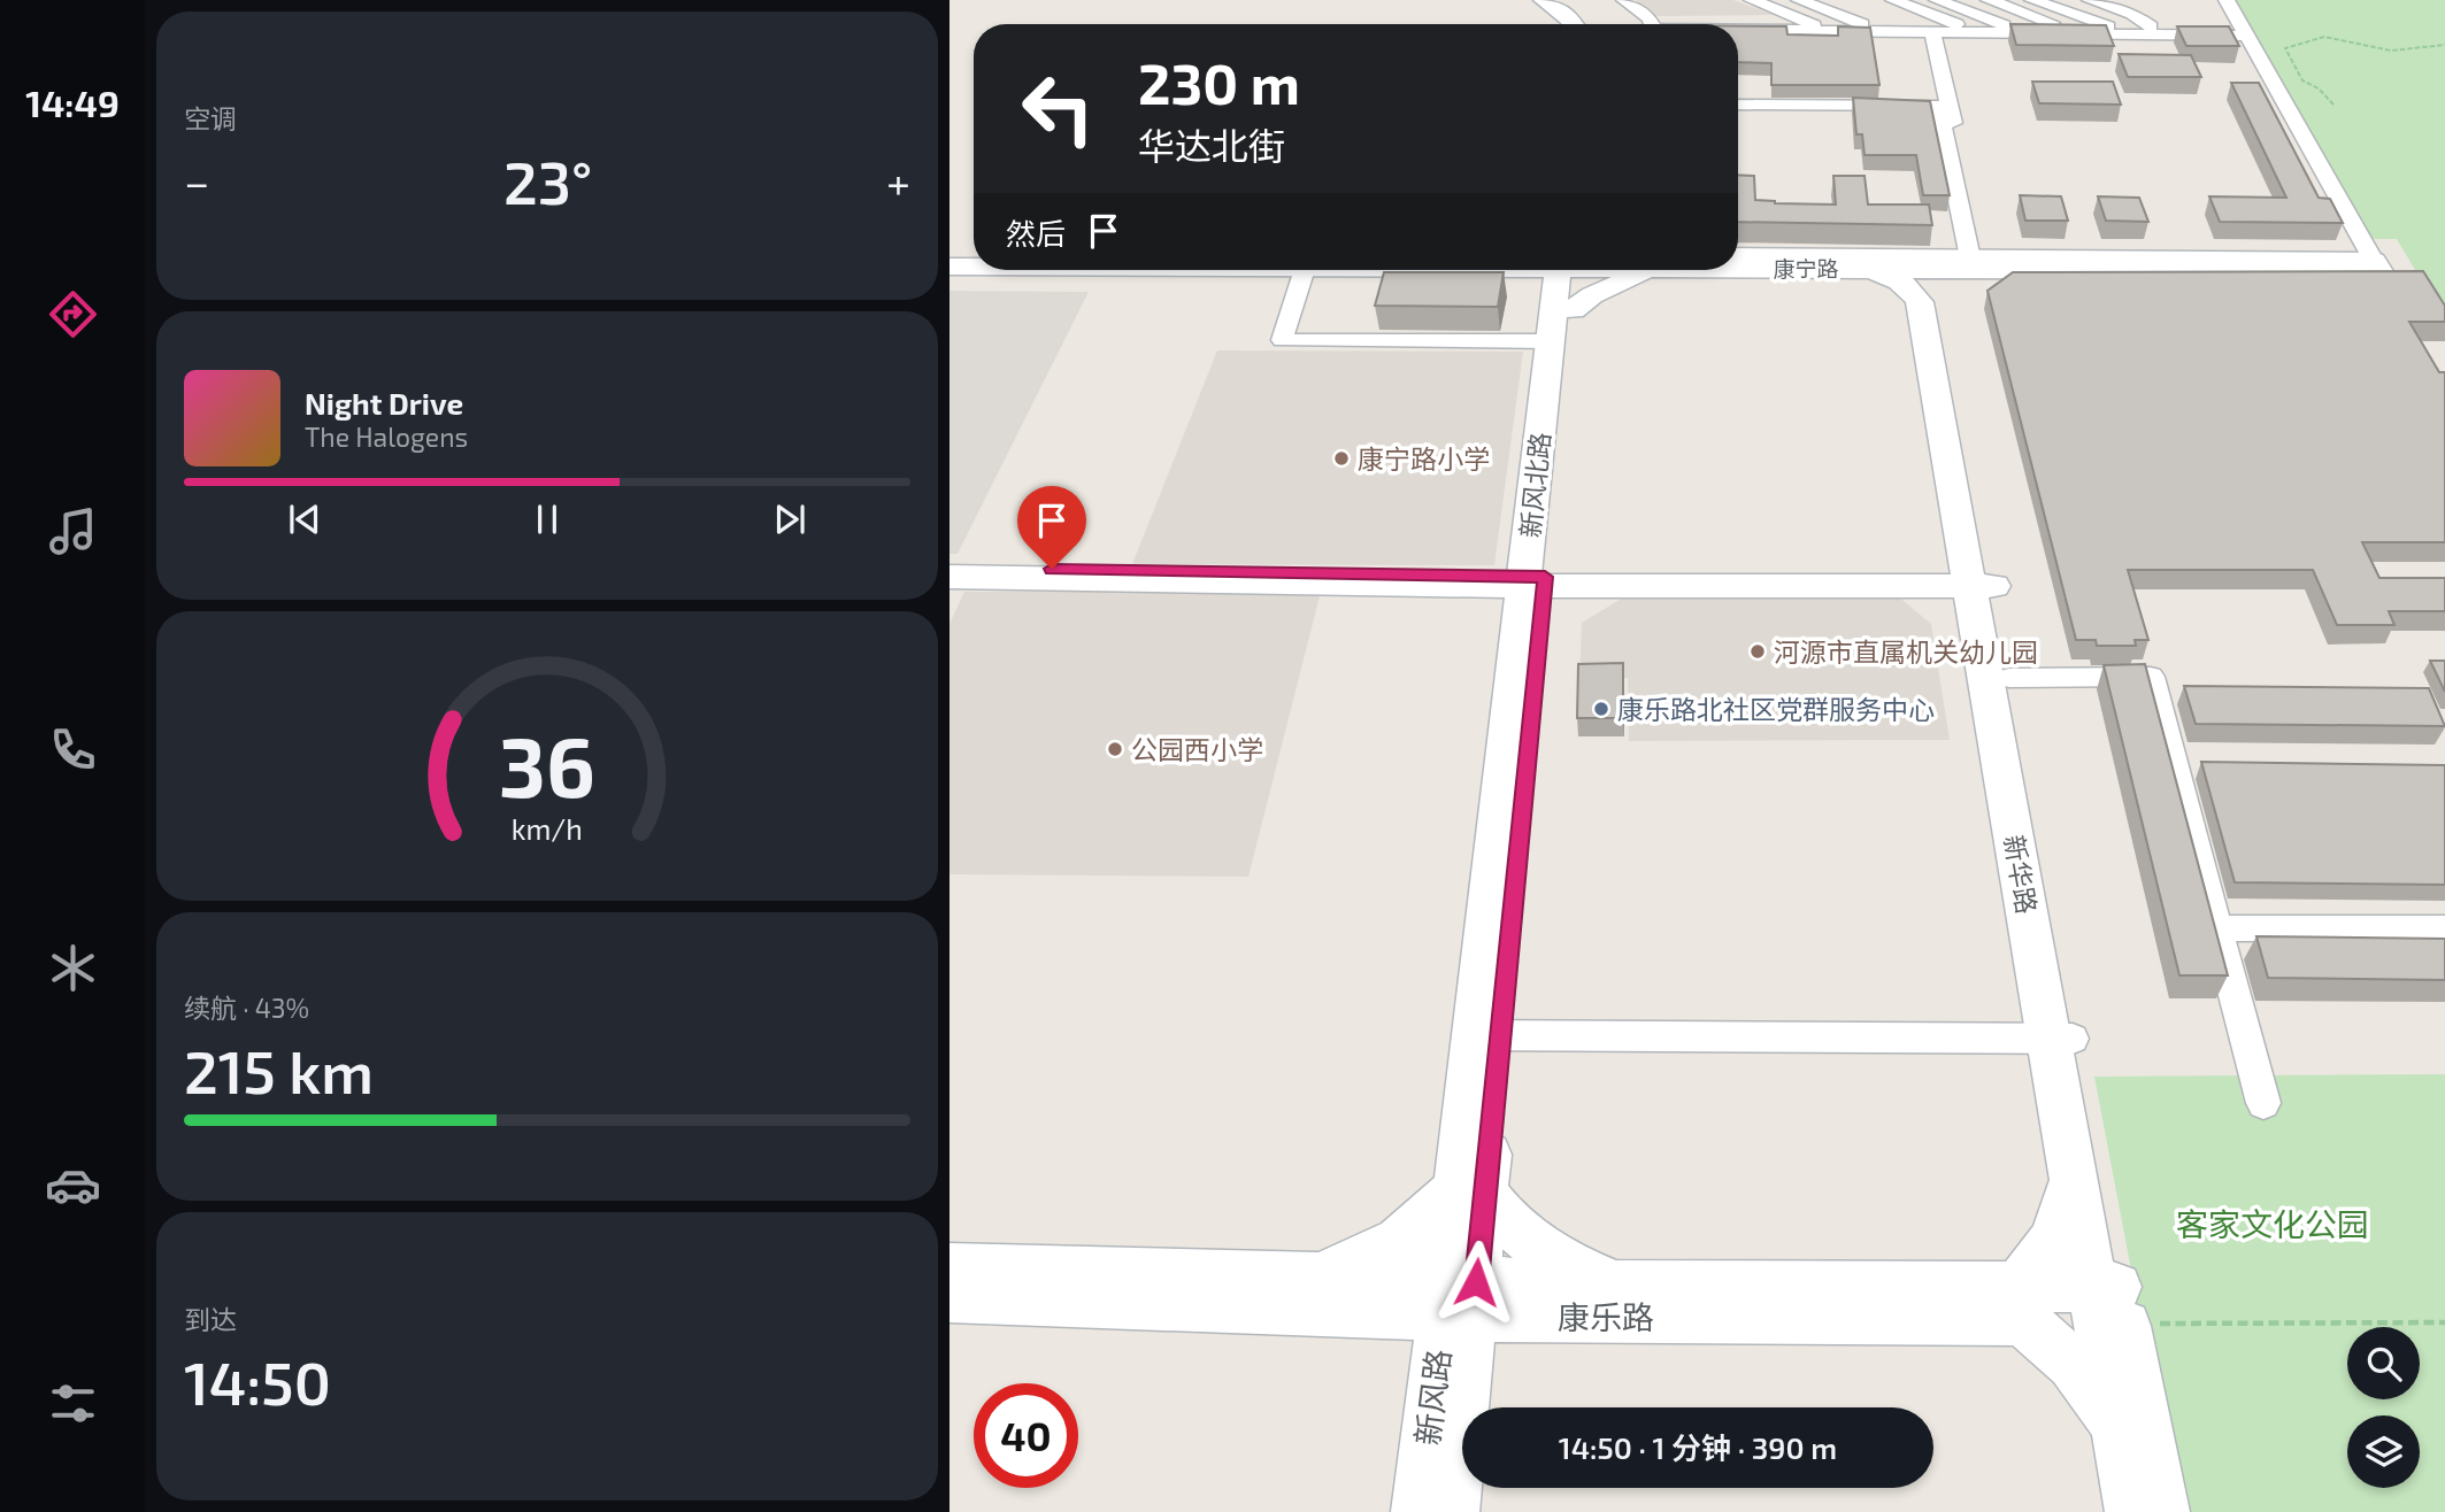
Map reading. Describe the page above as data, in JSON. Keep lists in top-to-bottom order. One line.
{"streets":{"street":["康宁路","新风北路","新华路","康乐路","新风路"]},"crossings":[["康宁路","新华路"],["新风北路","康乐路"],["新风北路","新风路"],["康乐路","新风路"]],"parks":["客家文化公园"],"places":["康宁路小学","河源市直属机关幼儿园","康乐路北社区党群服务中心","公园西小学"],"page":{"tabs":"14:49","tile":["空调",["续航 · 43%","215 km"],["到达","14:50"]],"turn":["230 m","华达北街"],"heat":["−","23°","+"],"then":"然后","song":["Night Drive","The Halogens"],"limit":"40","trip":"14:50 · 1 分钟 · 390 m","gauge":["36","km/h"]}}
